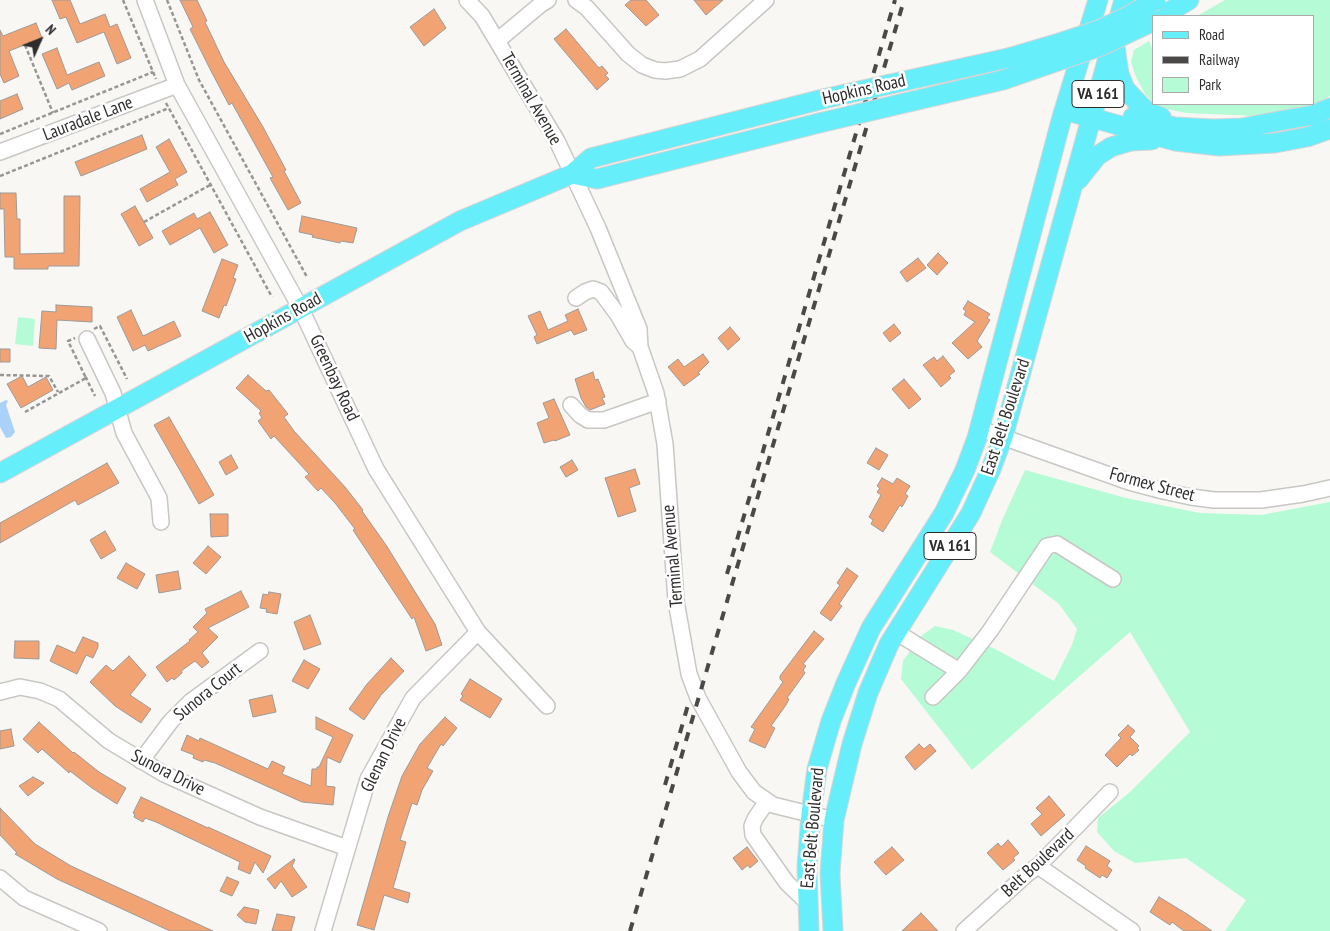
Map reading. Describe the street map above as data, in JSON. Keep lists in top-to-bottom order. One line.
{"streets":{"main road":["Hopkins Road","VA 161","East Belt Boulevard"],"street":["Terminal Avenue","Lauradale Lane","Greenbay Road","Formex Street","Sunora Court","Glenan Drive","Sunora Drive","Belt Boulevard"]},"crossings":[["Hopkins Road","Terminal Avenue"],["Hopkins Road","Greenbay Road"],["Terminal Avenue","East Belt Boulevard"],["Lauradale Lane","Greenbay Road"],["Greenbay Road","Glenan Drive"],["East Belt Boulevard","Formex Street"],["Sunora Court","Sunora Drive"],["Glenan Drive","Sunora Drive"]],"legend":["Road","Railway","Park"],"north":"top right"}
